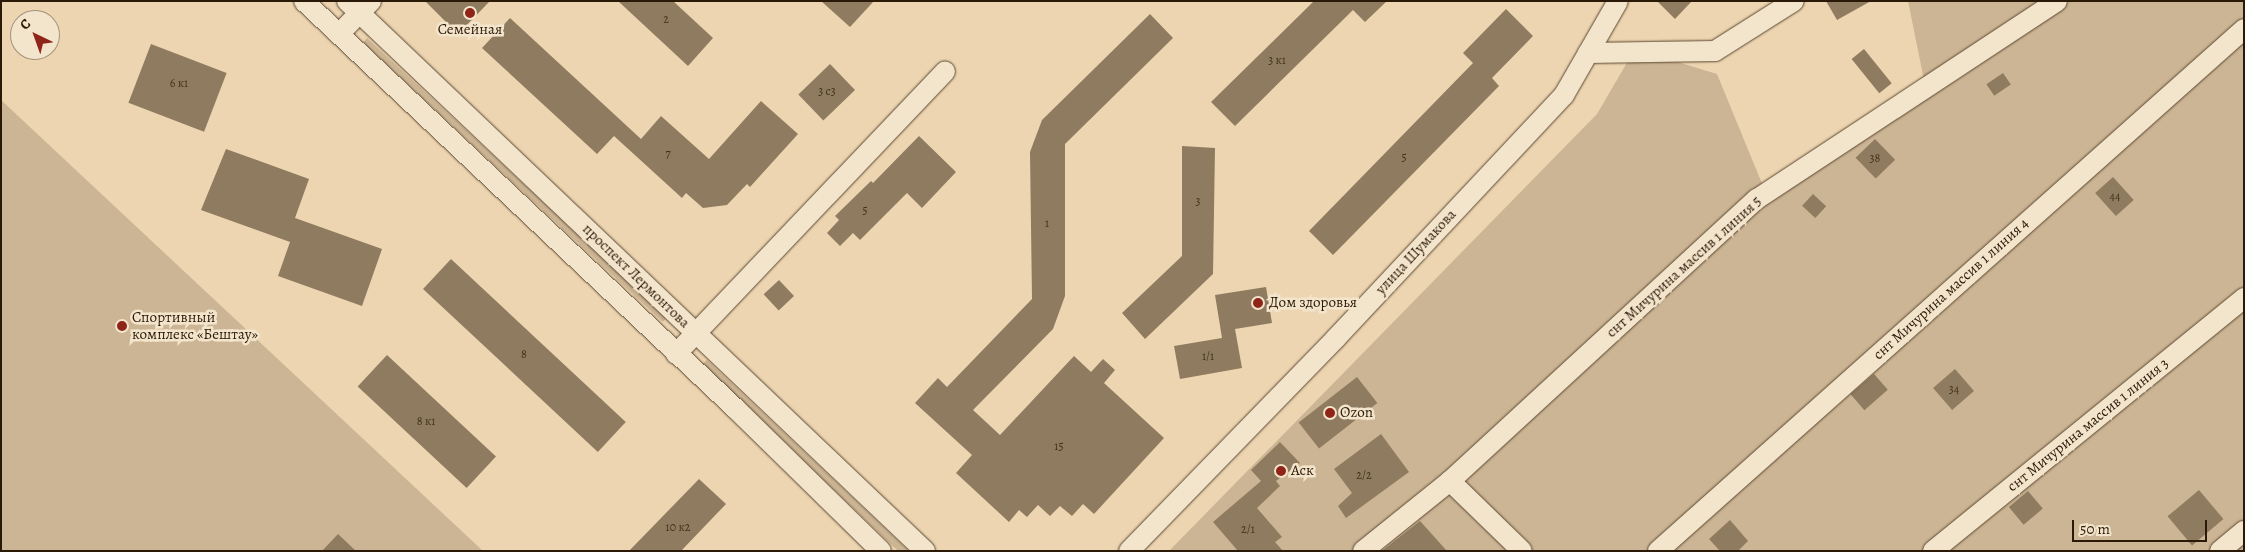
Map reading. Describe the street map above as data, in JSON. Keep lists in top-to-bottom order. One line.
{"streets":{"street":["улица Шумакова","снт Мичурина массив 1 линия 5","проспект Лермонтова","снт Мичурина массив 1 линия 4","снт Мичурина массив 1 линия 3"]},"places":["Семейная","Дом здоровья","Спортивный комплекс «Бештау»","Ozon","Аск"],"house_numbers":["2","3 к1","6 к1","3 с3","7","5","38","44","3","5","1","8","1/1","34","8 к1","15","2/2","10 к2","2/1"],"scale_bar":"50 m","north":"top left"}
